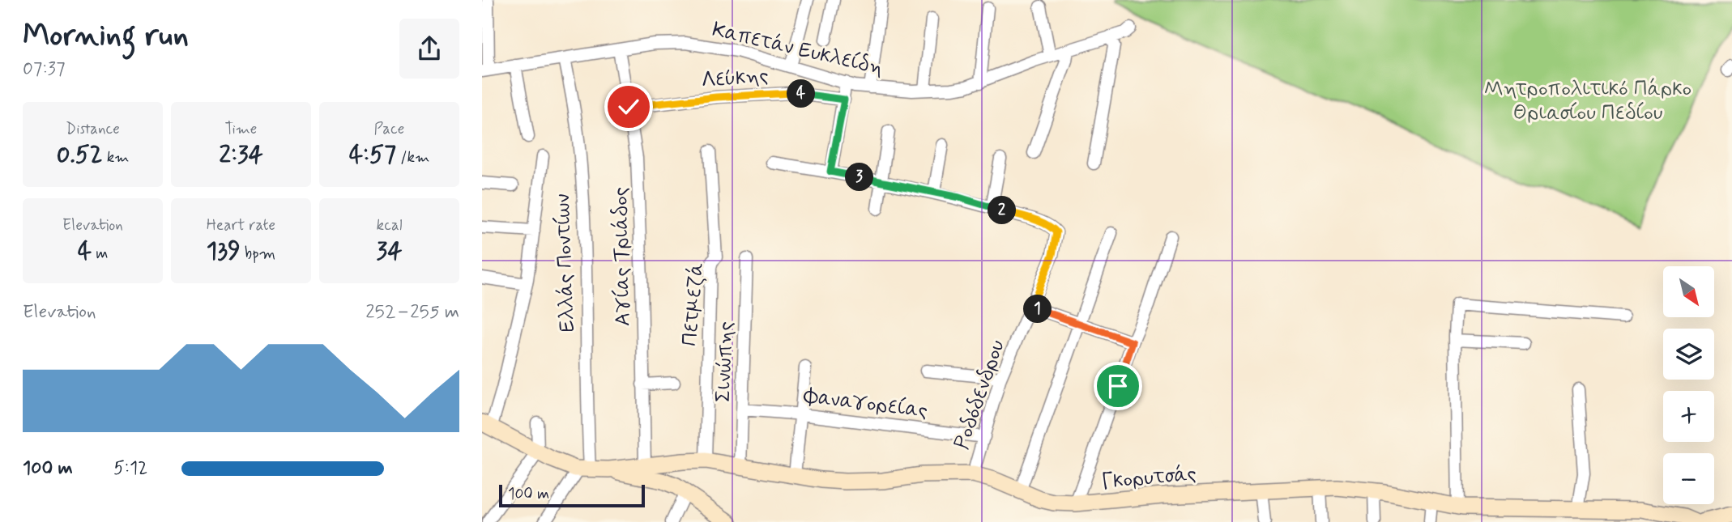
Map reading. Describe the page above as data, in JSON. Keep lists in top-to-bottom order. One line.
{"streets":{"street":["Καπετάν Ευκλείδη","Λεύκης","Αγίας Τριάδος","Ελλάς Ποντίων","Πετμεζά","Σινώπης","Ροδόδενδρου","Φαναγορείας","Γκορυτσάς"]},"crossings":[["Καπετάν Ευκλείδη","Αγίας Τριάδος"],["Καπετάν Ευκλείδη","Ελλάς Ποντίων"],["Λεύκης","Αγίας Τριάδος"],["Αγίας Τριάδος","Γκορυτσάς"],["Πετμεζά","Γκορυτσάς"],["Σινώπης","Φαναγορείας"],["Σινώπης","Γκορυτσάς"],["Ροδόδενδρου","Φαναγορείας"],["Ροδόδενδρου","Γκορυτσάς"]],"parks":["Μητροπολιτικό Πάρκο Θριασίου Πεδίου"],"scale_bar":"100 m","north":"bottom right","page":{"heading":["Morning run","07:37"],"pins":["4","3","2","1"],"stats":[["Distance","0.52 km"],["Time","2:34"],["Pace","4:57 /km"],["Elevation","4 m"],["Heart rate","139 bpm"],["kcal","34"]],"map_buttons":["+","−"],"chart":["Elevation","252–255 m"],"list":[{"name":"100 m","note":"5:12"}],"scale":"100 m"}}
